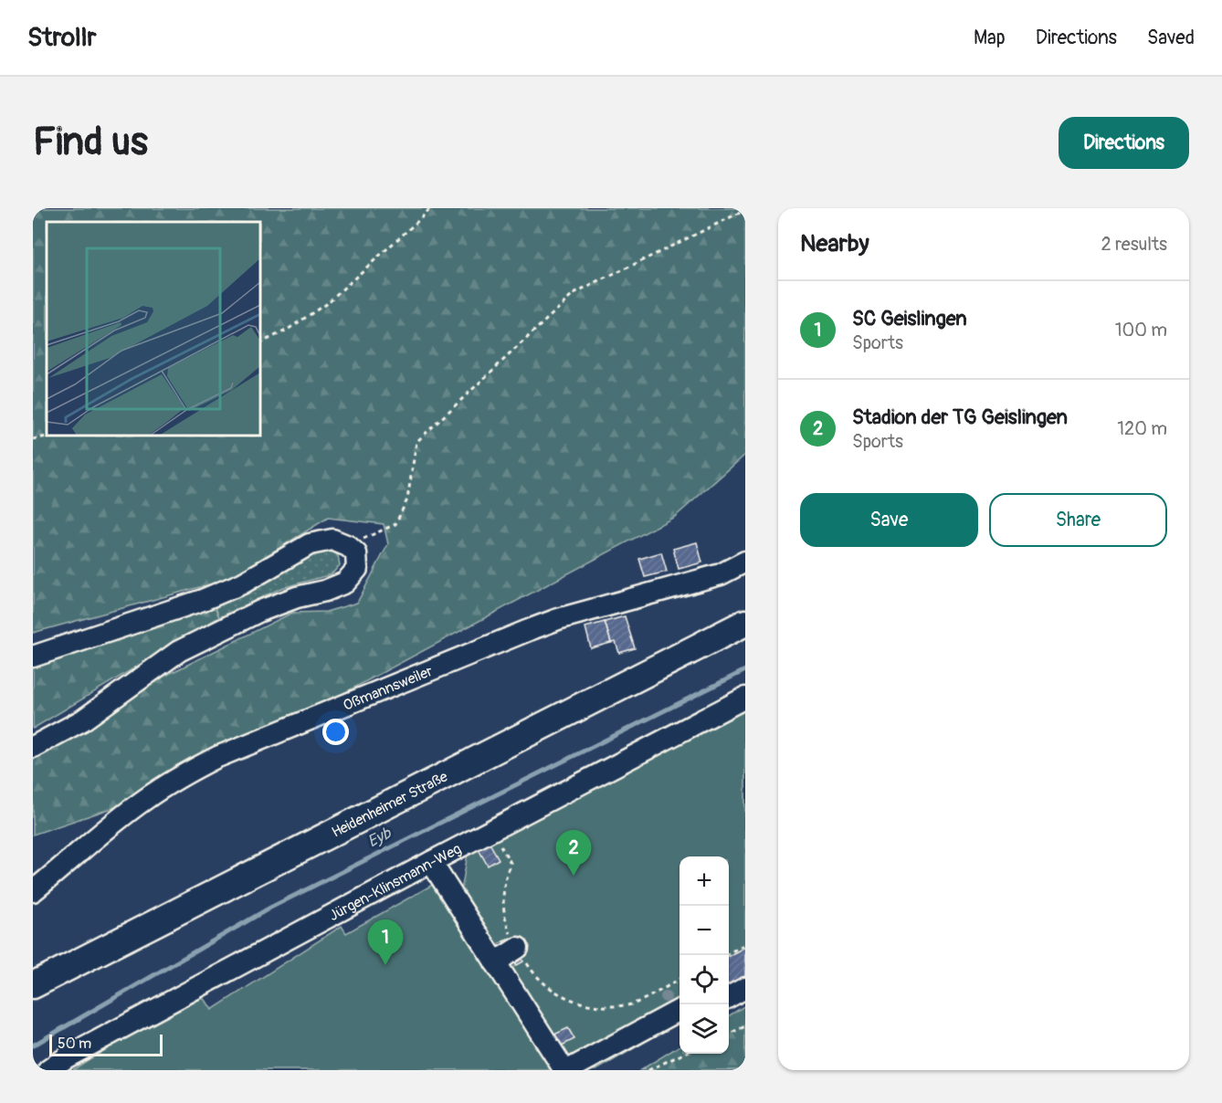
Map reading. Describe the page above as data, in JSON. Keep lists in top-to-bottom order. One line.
{"streets":{"main road":["Heidenheimer Straße"],"street":["Oßmannsweiler","Jürgen-Klinsmann-Weg"]},"water":["Eyb"],"scale_bar":"50 m","page":{"header":"Strollr","nav":["Map","Directions","Saved"],"buttons":["Directions",["Save","Share"]],"title":"Find us","heading":["Nearby","2 results"],"list":[{"mark":"1","name":"SC Geislingen","note":"Sports","value":"100 m"},{"mark":"2","name":"Stadion der TG Geislingen","note":"Sports","value":"120 m"}],"pins":["2","1"],"map_buttons":["+","−"],"scale":"50 m"}}
